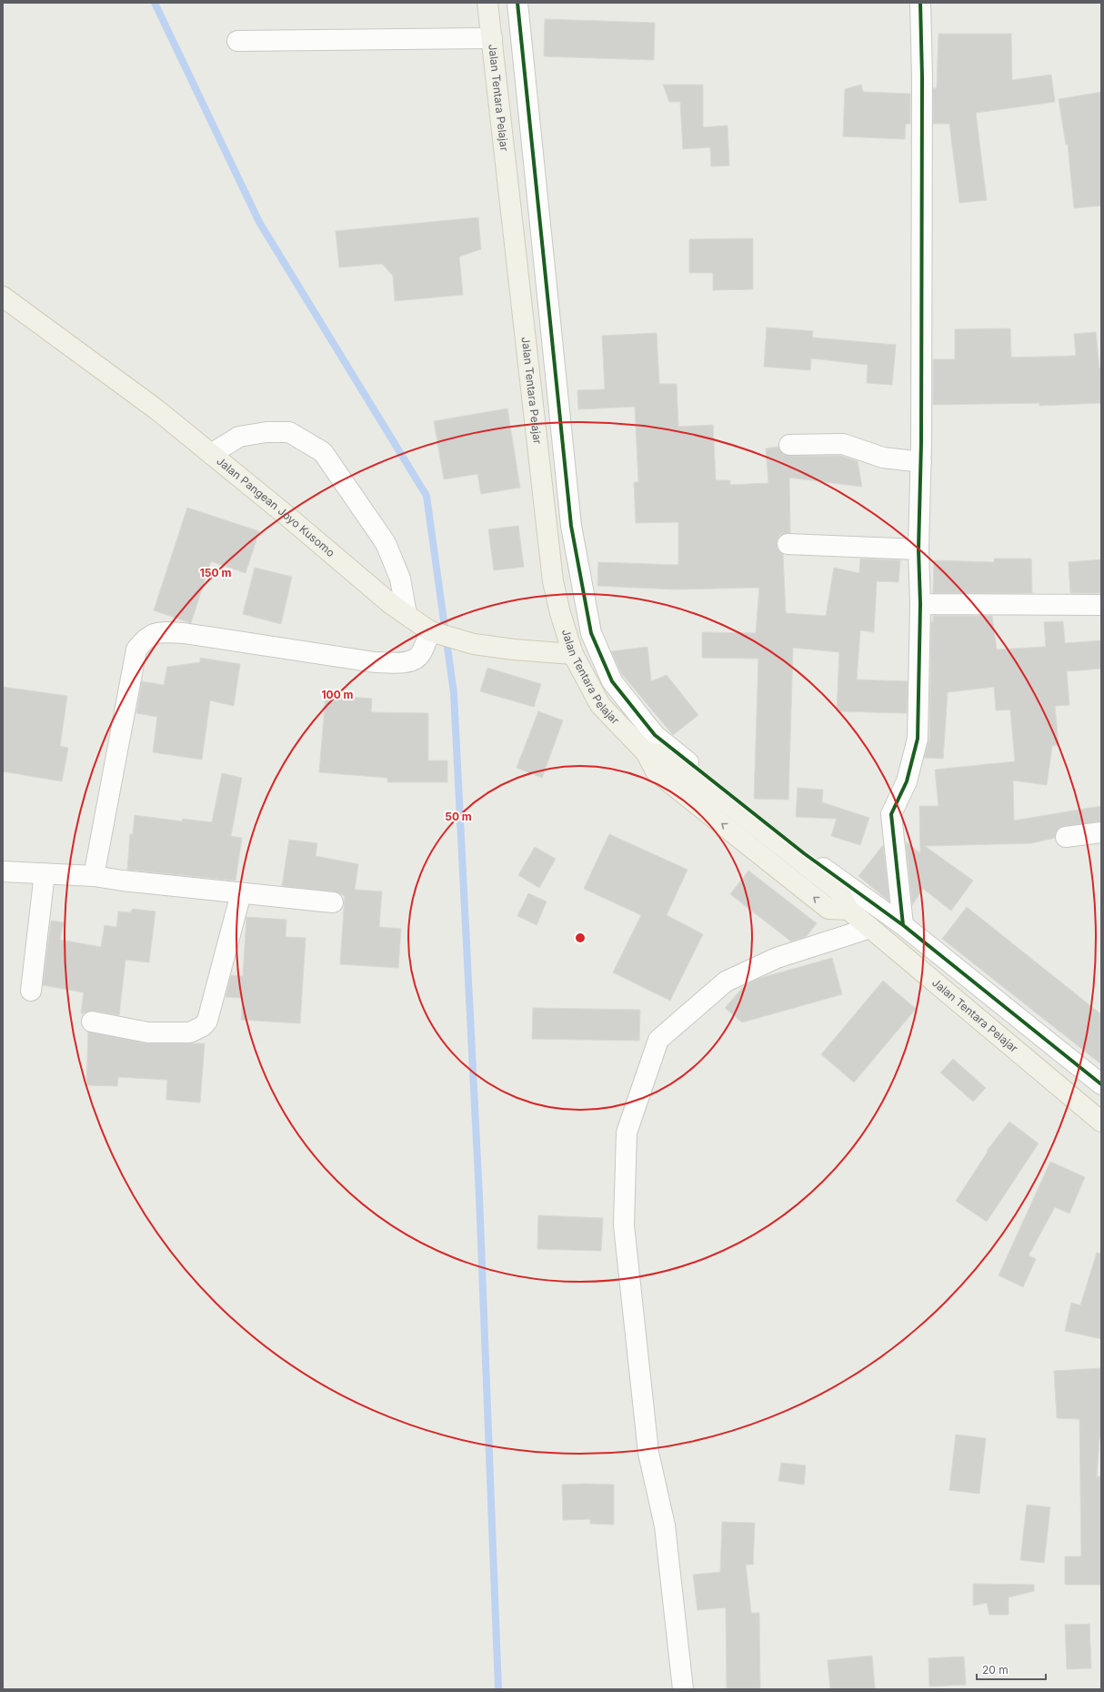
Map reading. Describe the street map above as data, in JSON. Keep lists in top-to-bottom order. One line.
{"streets":{"main road":["Jalan Tentara Pelajar","Jalan Pangean Joyo Kusomo"]},"crossings":[["Jalan Tentara Pelajar","Jalan Pangean Joyo Kusomo"]],"scale_bar":"20 m","rings":["150 m","100 m","50 m"]}
